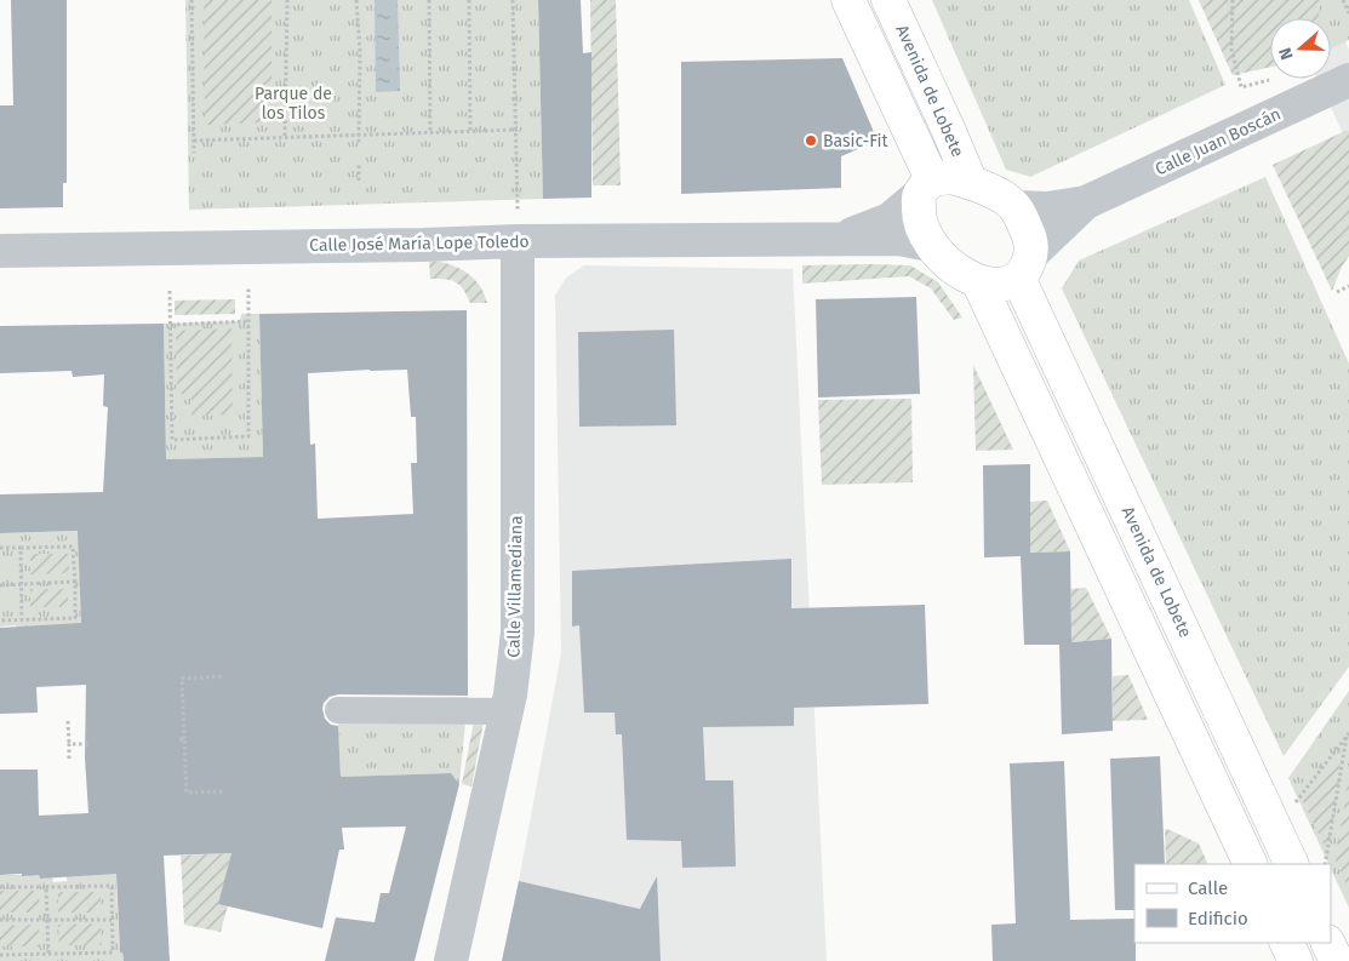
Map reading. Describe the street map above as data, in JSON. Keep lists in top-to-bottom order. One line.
{"streets":{"main road":["Avenida de Lobete"],"street":["Calle Juan Boscán","Calle José María Lope Toledo","Calle Villamediana"]},"crossings":[["Avenida de Lobete","Calle Juan Boscán"],["Avenida de Lobete","Calle José María Lope Toledo"],["Calle Juan Boscán","Calle José María Lope Toledo"],["Calle José María Lope Toledo","Calle Villamediana"]],"parks":["Parque de los Tilos"],"places":["Basic-Fit"],"legend":["Calle","Edificio"],"north":"left"}
